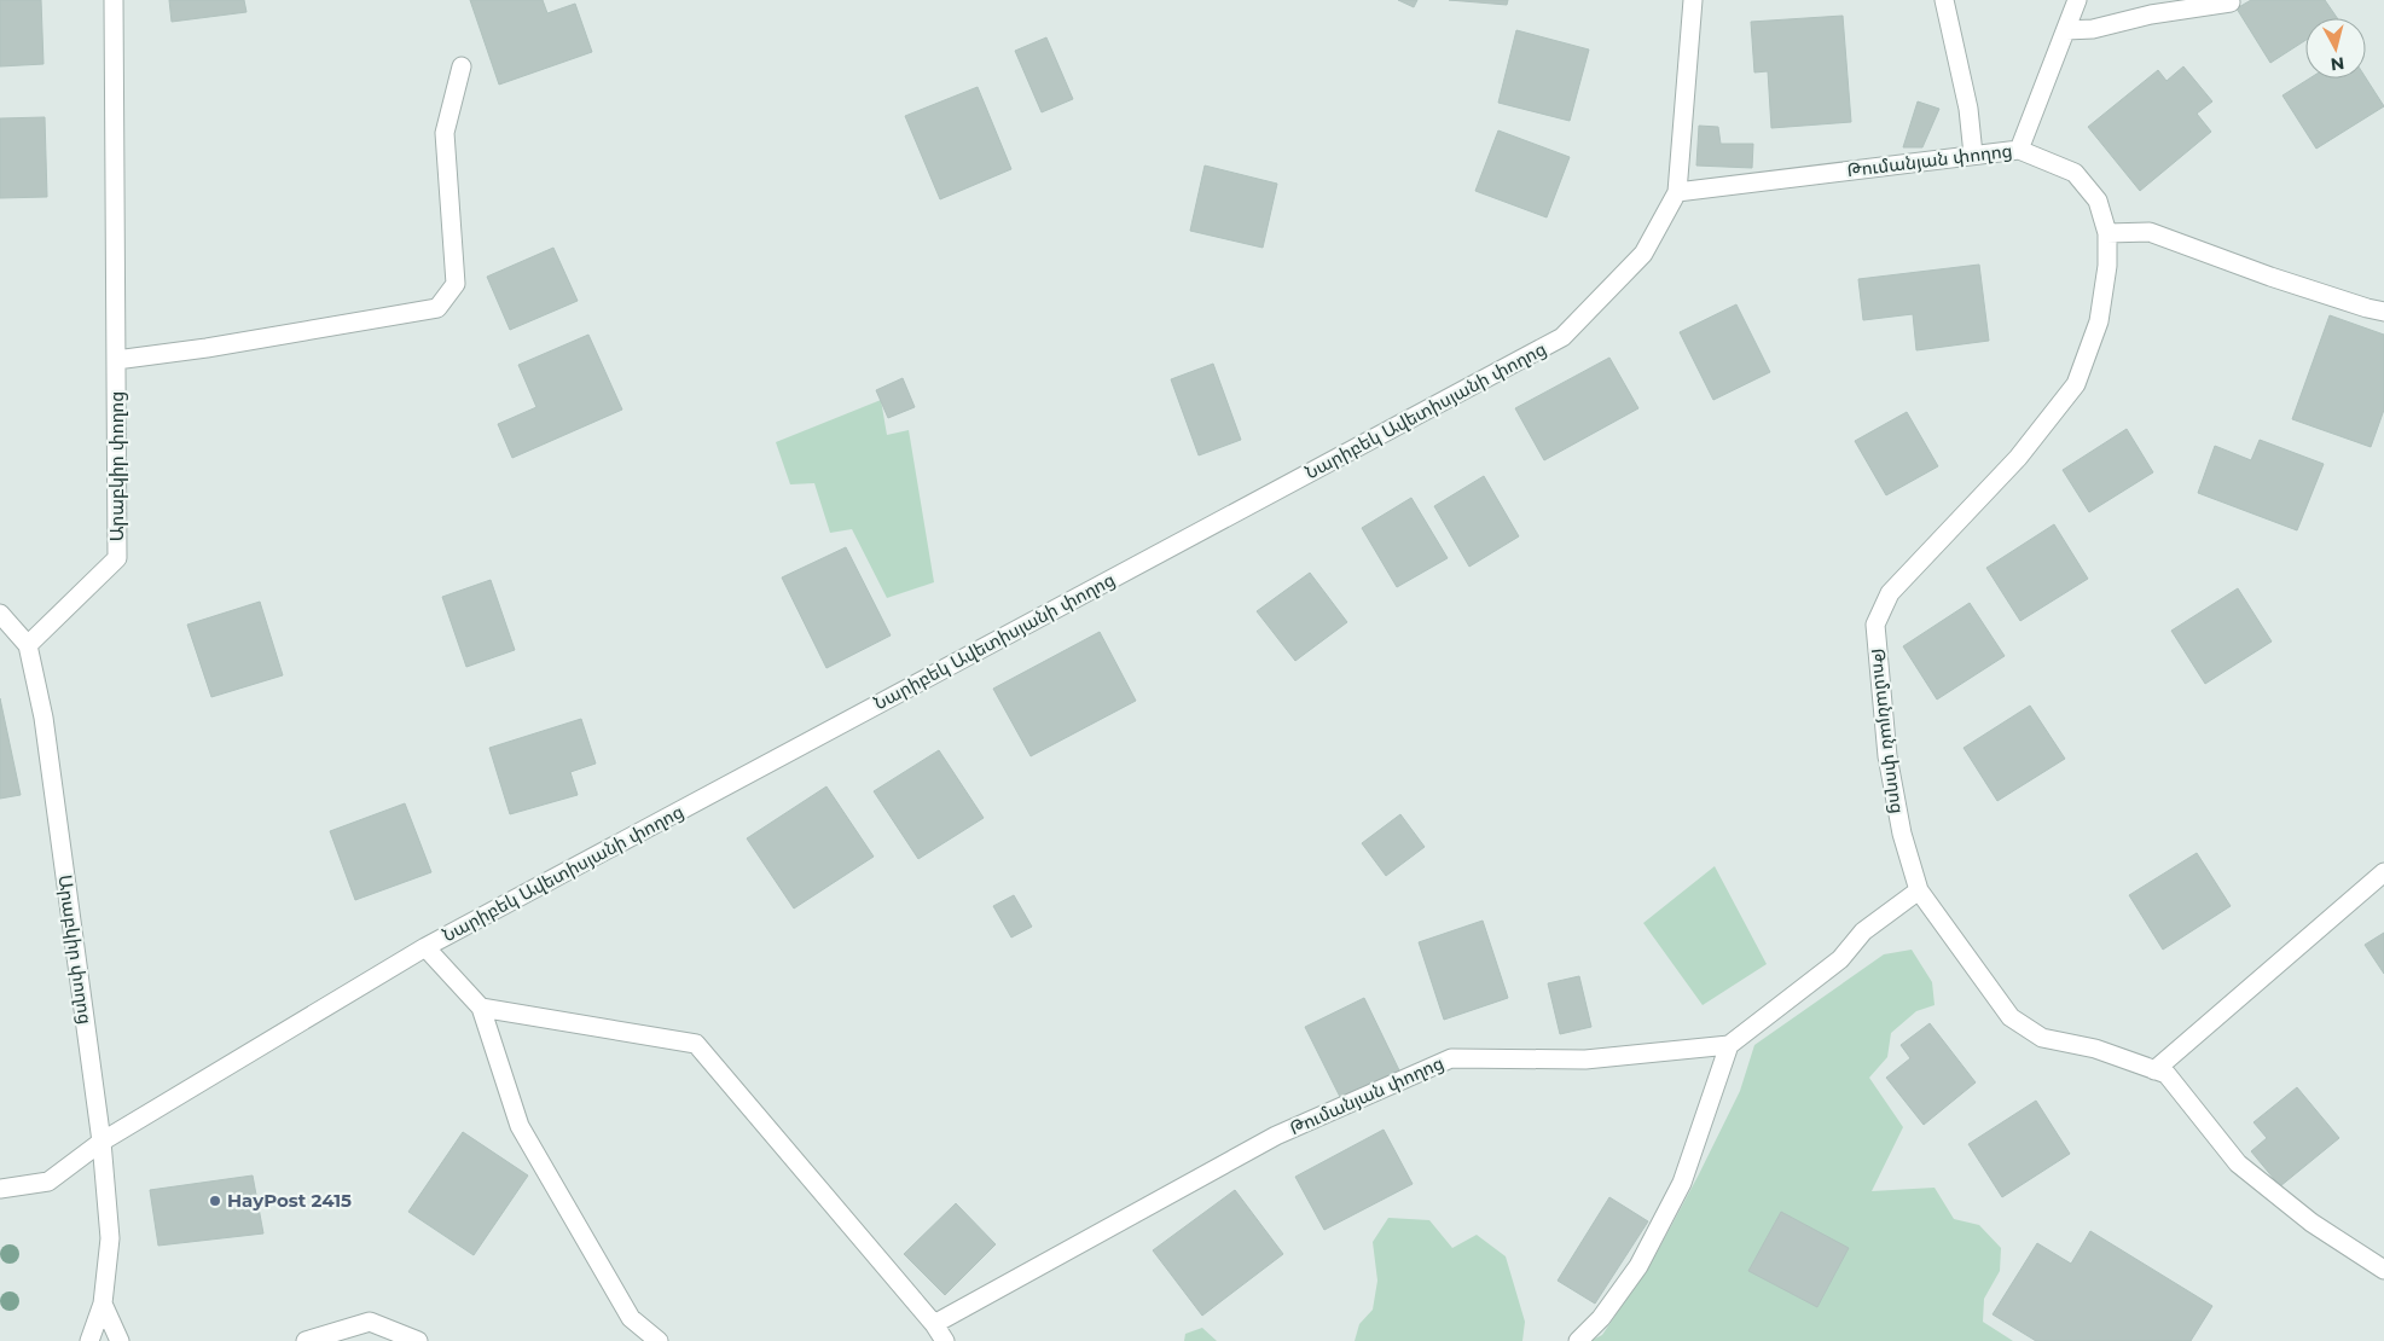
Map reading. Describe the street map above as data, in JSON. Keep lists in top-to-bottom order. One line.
{"streets":{"street":["Թումանյան փողոց","Նարիբեկ Ավետիսյանի փողոց","Արաբկիր փողոց"]},"crossings":[["Թումանյան փողոց","Նարիբեկ Ավետիսյանի փողոց"],["Նարիբեկ Ավետիսյանի փողոց","Արաբկիր փողոց"]],"places":["HayPost 2415"],"north":"bottom"}
